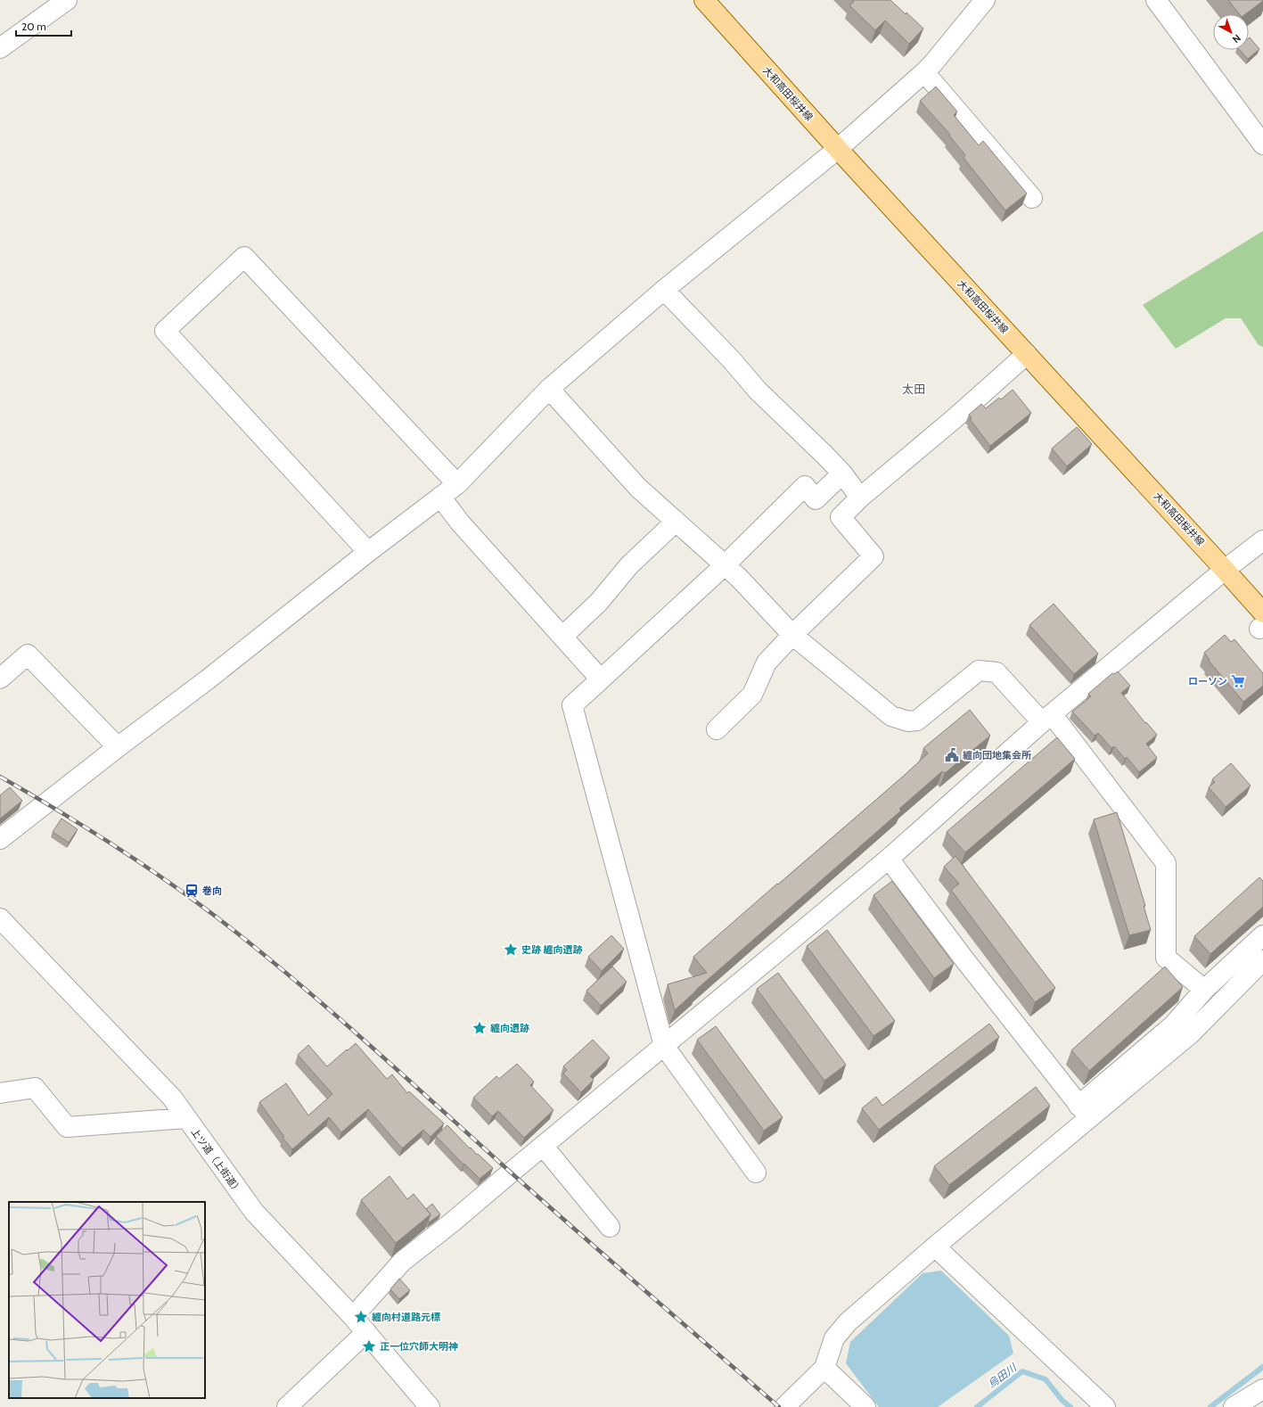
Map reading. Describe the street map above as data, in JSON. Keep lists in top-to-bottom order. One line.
{"streets":{"main road":["大和高田桜井線"],"street":["上ツ道（上街道）"]},"districts":["太田"],"water":["烏田川"],"places":{"supermarket":["ローソン"],"public building":["纏向団地集会所"],"station":["巻向"],"place":["史跡 纏向遺跡","纏向遺跡","纏向村道路元標","正一位穴師大明神"]},"scale_bar":"20 m","north":"bottom right"}
